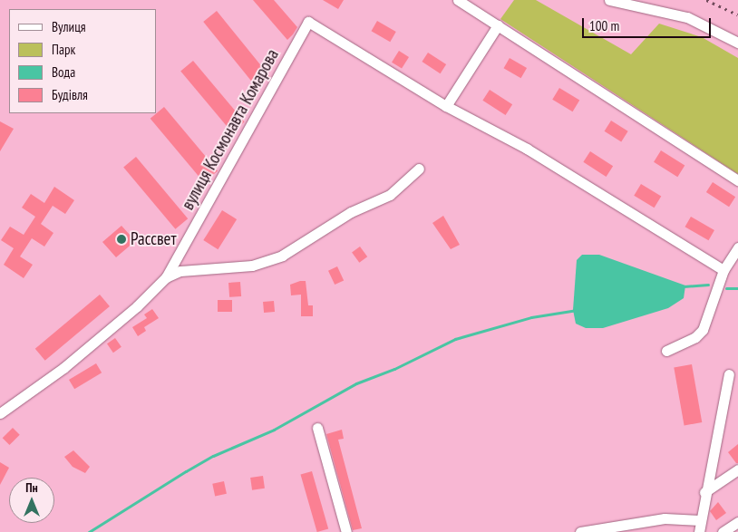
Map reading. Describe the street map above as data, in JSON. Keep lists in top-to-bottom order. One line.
{"streets":{"street":["вулиця Космонавта Комарова"]},"places":["Рассвет"],"legend":["Вулиця","Парк","Вода","Будівля"],"scale_bar":"100 m","north":"top"}
